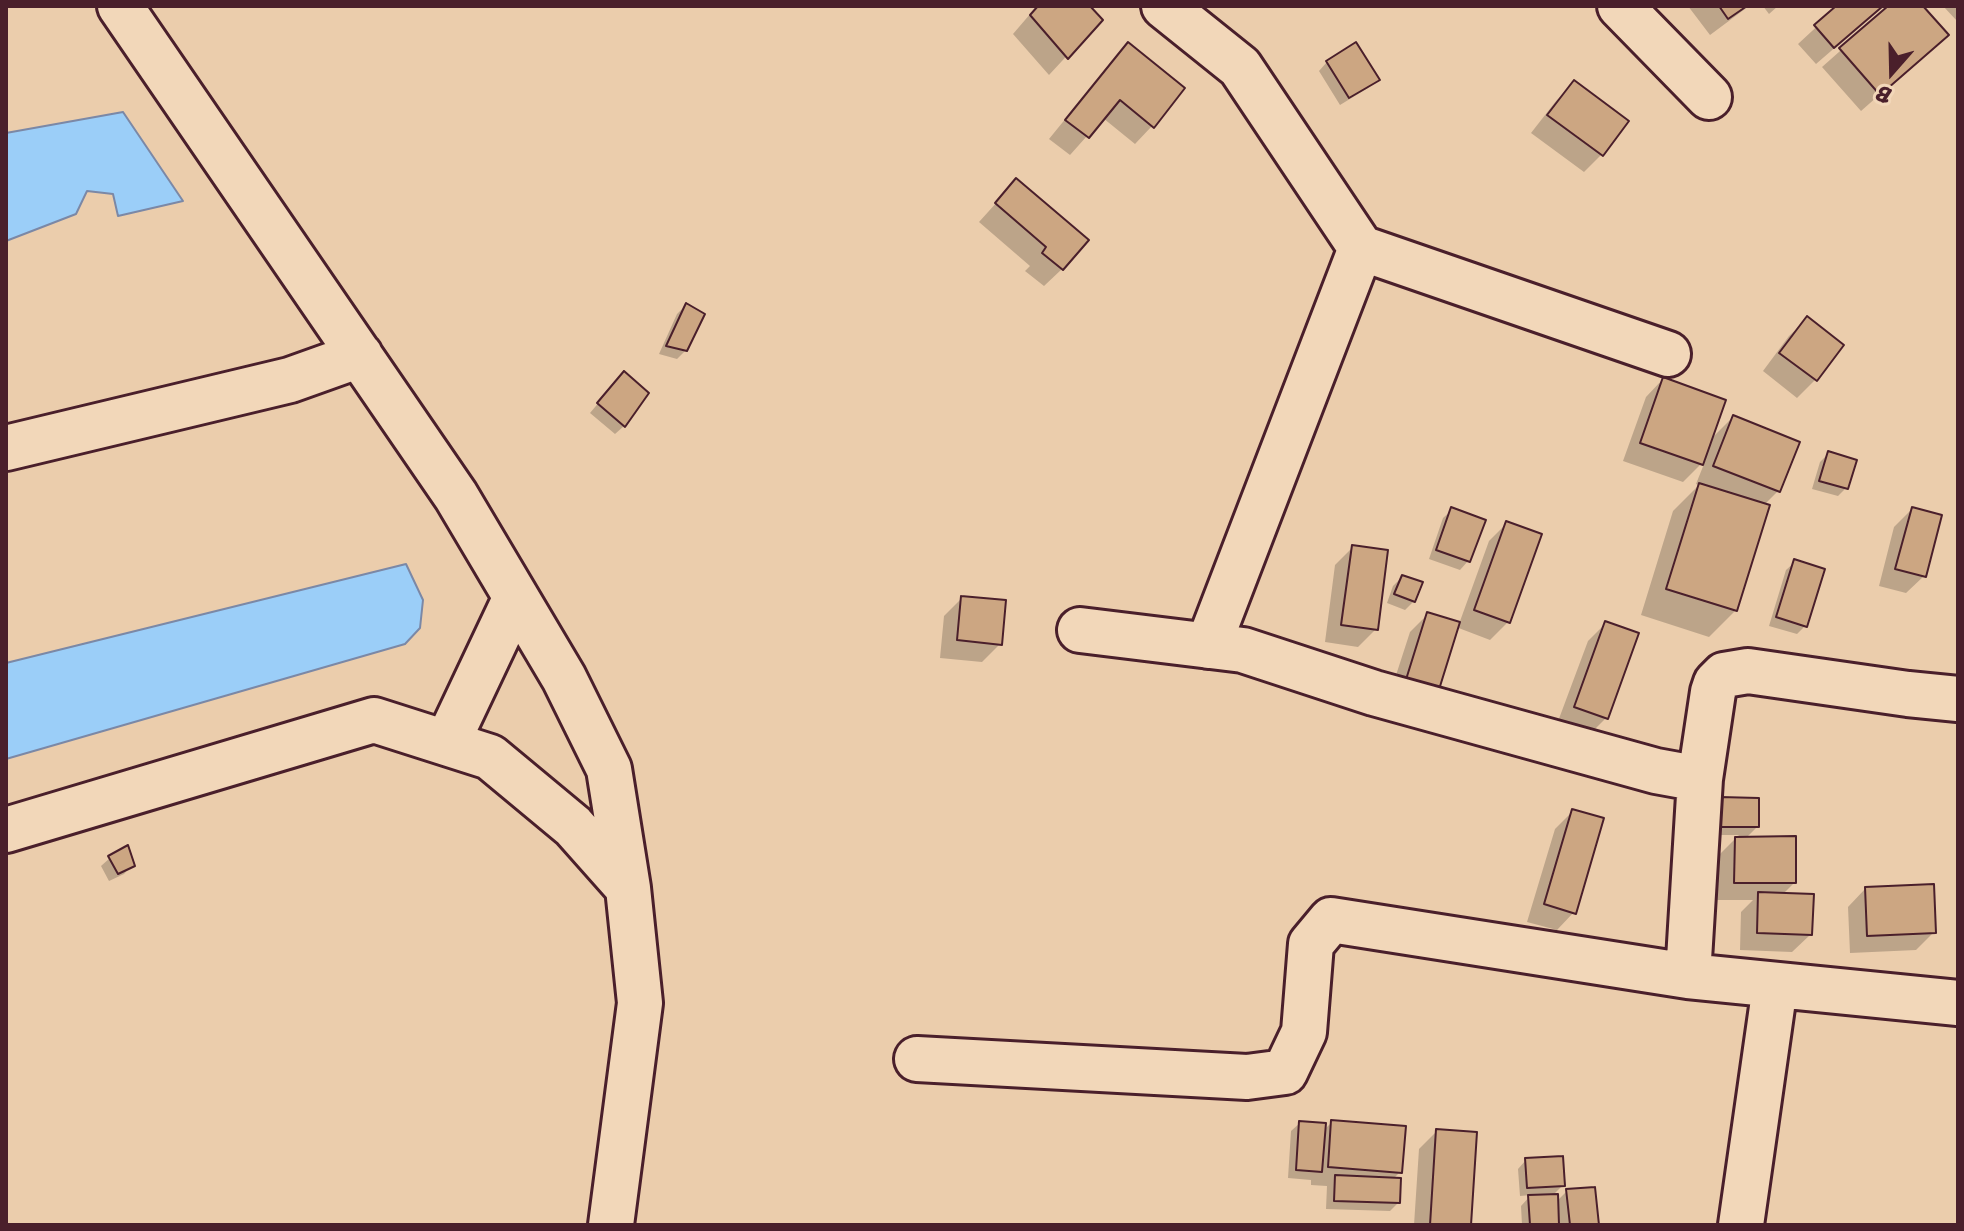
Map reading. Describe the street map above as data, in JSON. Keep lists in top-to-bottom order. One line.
{"north":"bottom"}
